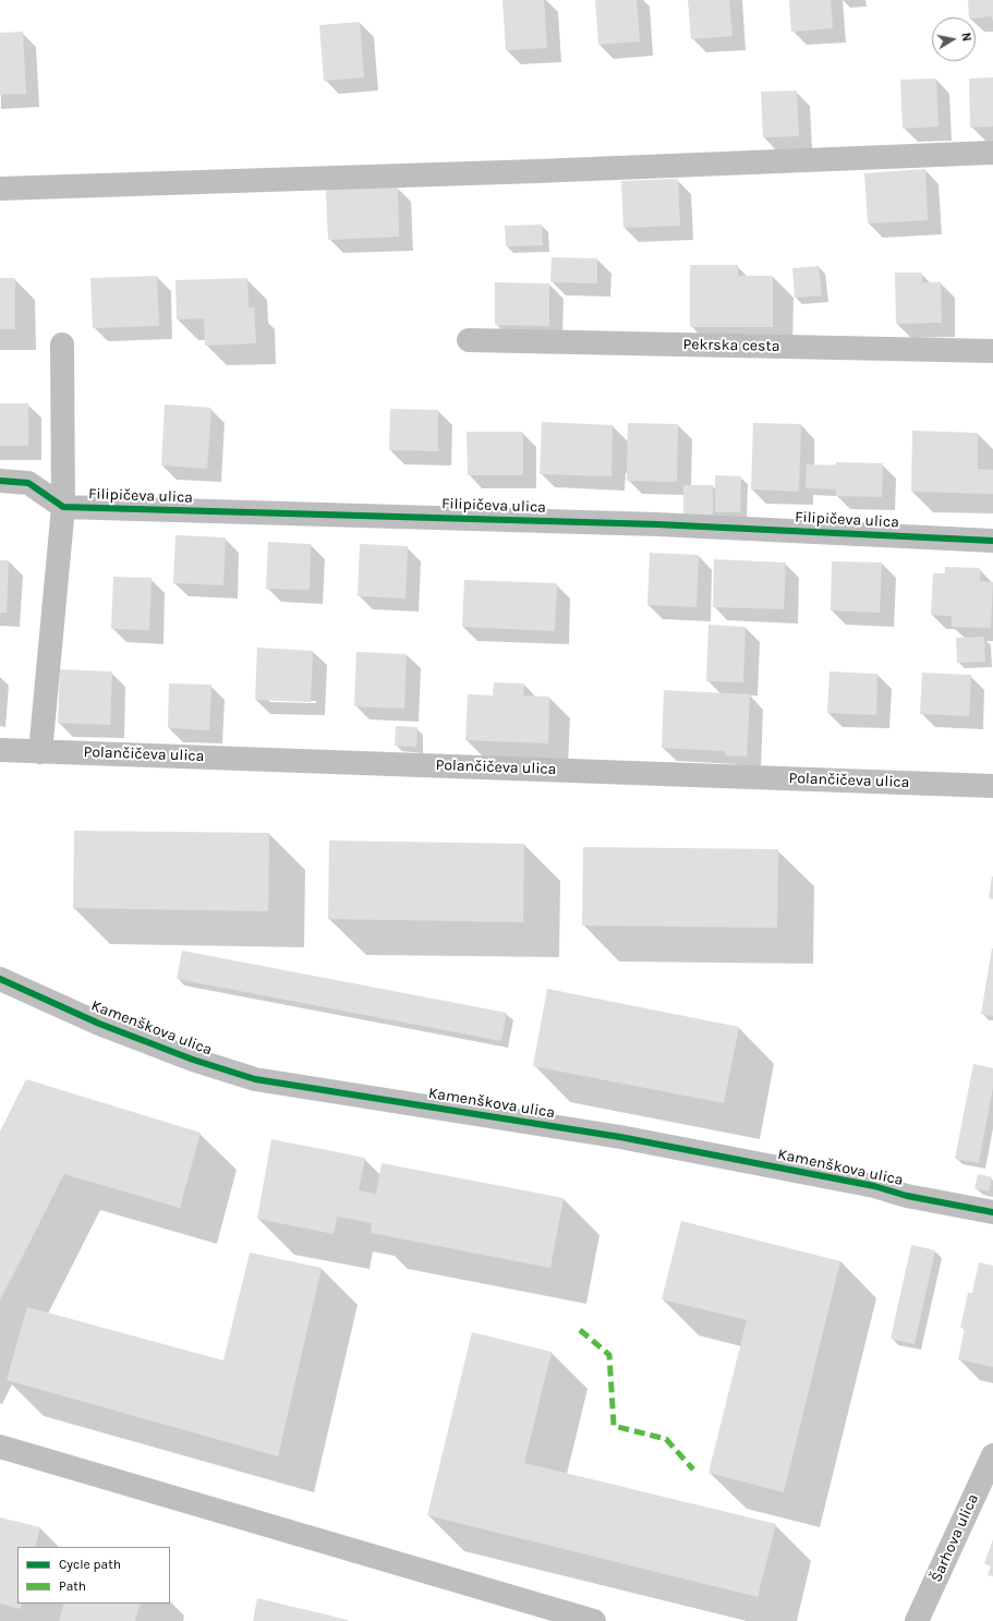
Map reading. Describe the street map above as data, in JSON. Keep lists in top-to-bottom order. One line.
{"streets":{"street":["Pekrska cesta","Filipičeva ulica","Polančičeva ulica","Kamenškova ulica","Šarhova ulica"]},"legend":["Cycle path","Path"],"north":"right"}
